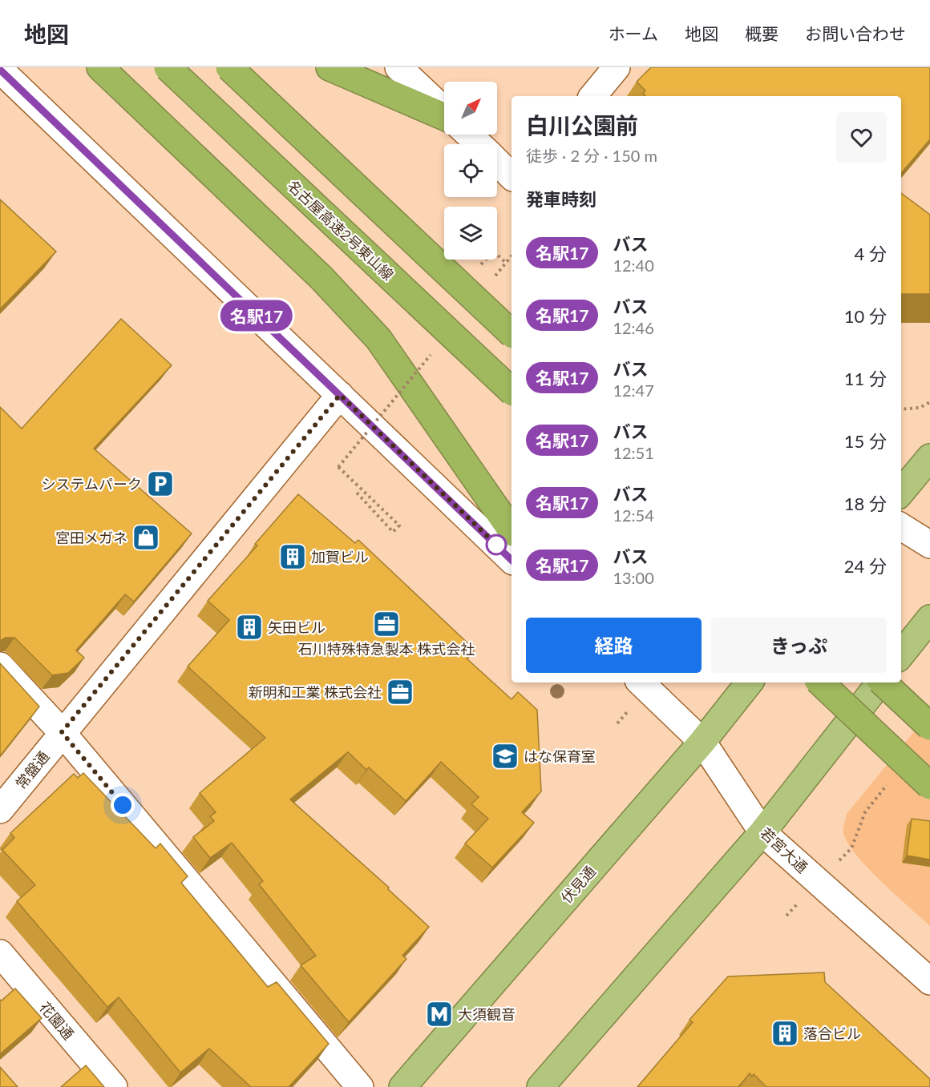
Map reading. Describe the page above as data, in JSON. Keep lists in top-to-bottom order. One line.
{"streets":{"highway":["名古屋高速2号東山線","伏見通"],"street":["常盤通","若宮大通","花園通"]},"crossings":[["若宮大通","伏見通"]],"places":{"parking":["システムパーク"],"shop":["宮田メガネ"],"building":["加賀ビル","矢田ビル","落合ビル"],"office":["石川特殊特急製本 株式会社","新明和工業 株式会社"],"school or university":["はな保育室"],"metro station":["大須観音"]},"lines":["bus line 名駅17"],"north":"top right","page":{"header":"地図","nav":["ホーム","地図","概要","お問い合わせ"],"on_map":"名駅17","heading":[["白川公園前","徒歩 · 2 分 · 150 m"],"発車時刻"],"list":[{"mark":"名駅17","name":"バス","note":"12:40","value":"4 分"},{"mark":"名駅17","name":"バス","note":"12:46","value":"10 分"},{"mark":"名駅17","name":"バス","note":"12:47","value":"11 分"},{"mark":"名駅17","name":"バス","note":"12:51","value":"15 分"},{"mark":"名駅17","name":"バス","note":"12:54","value":"18 分"},{"mark":"名駅17","name":"バス","note":"13:00","value":"24 分"}],"buttons":["経路","きっぷ"]}}
